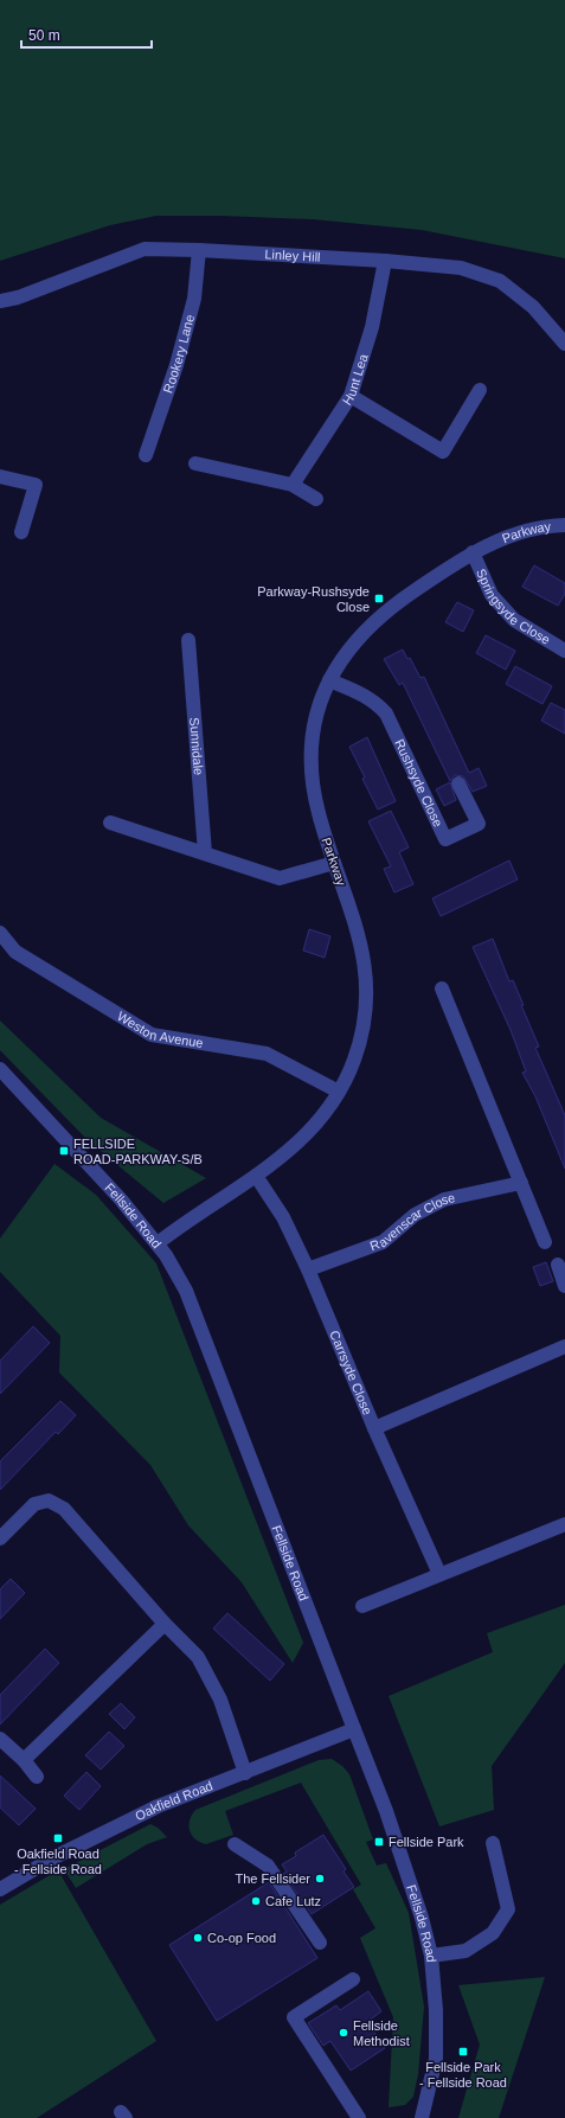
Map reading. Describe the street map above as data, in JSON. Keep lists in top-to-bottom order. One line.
{"streets":{"street":["Linley Hill","Rookery Lane","Hunt Lea","Parkway","Springsyde Close","Sunnidale","Rushsyde Close","Weston Avenue","Fellside Road","Ravenscar Close","Carrsyde Close","Oakfield Road"]},"crossings":[["Linley Hill","Rookery Lane"],["Linley Hill","Hunt Lea"],["Parkway","Springsyde Close"],["Parkway","Rushsyde Close"],["Parkway","Weston Avenue"],["Parkway","Fellside Road"],["Parkway","Carrsyde Close"],["Fellside Road","Oakfield Road"],["Ravenscar Close","Carrsyde Close"]],"places":{"transit":["Parkway-Rushsyde Close","FELLSIDE ROAD-PARKWAY-S/B","Oakfield Road - Fellside Road","Fellside Park","Fellside Park - Fellside Road"],"other":["The Fellsider","Cafe Lutz","Co-op Food","Fellside Methodist"]},"scale_bar":"50 m"}
